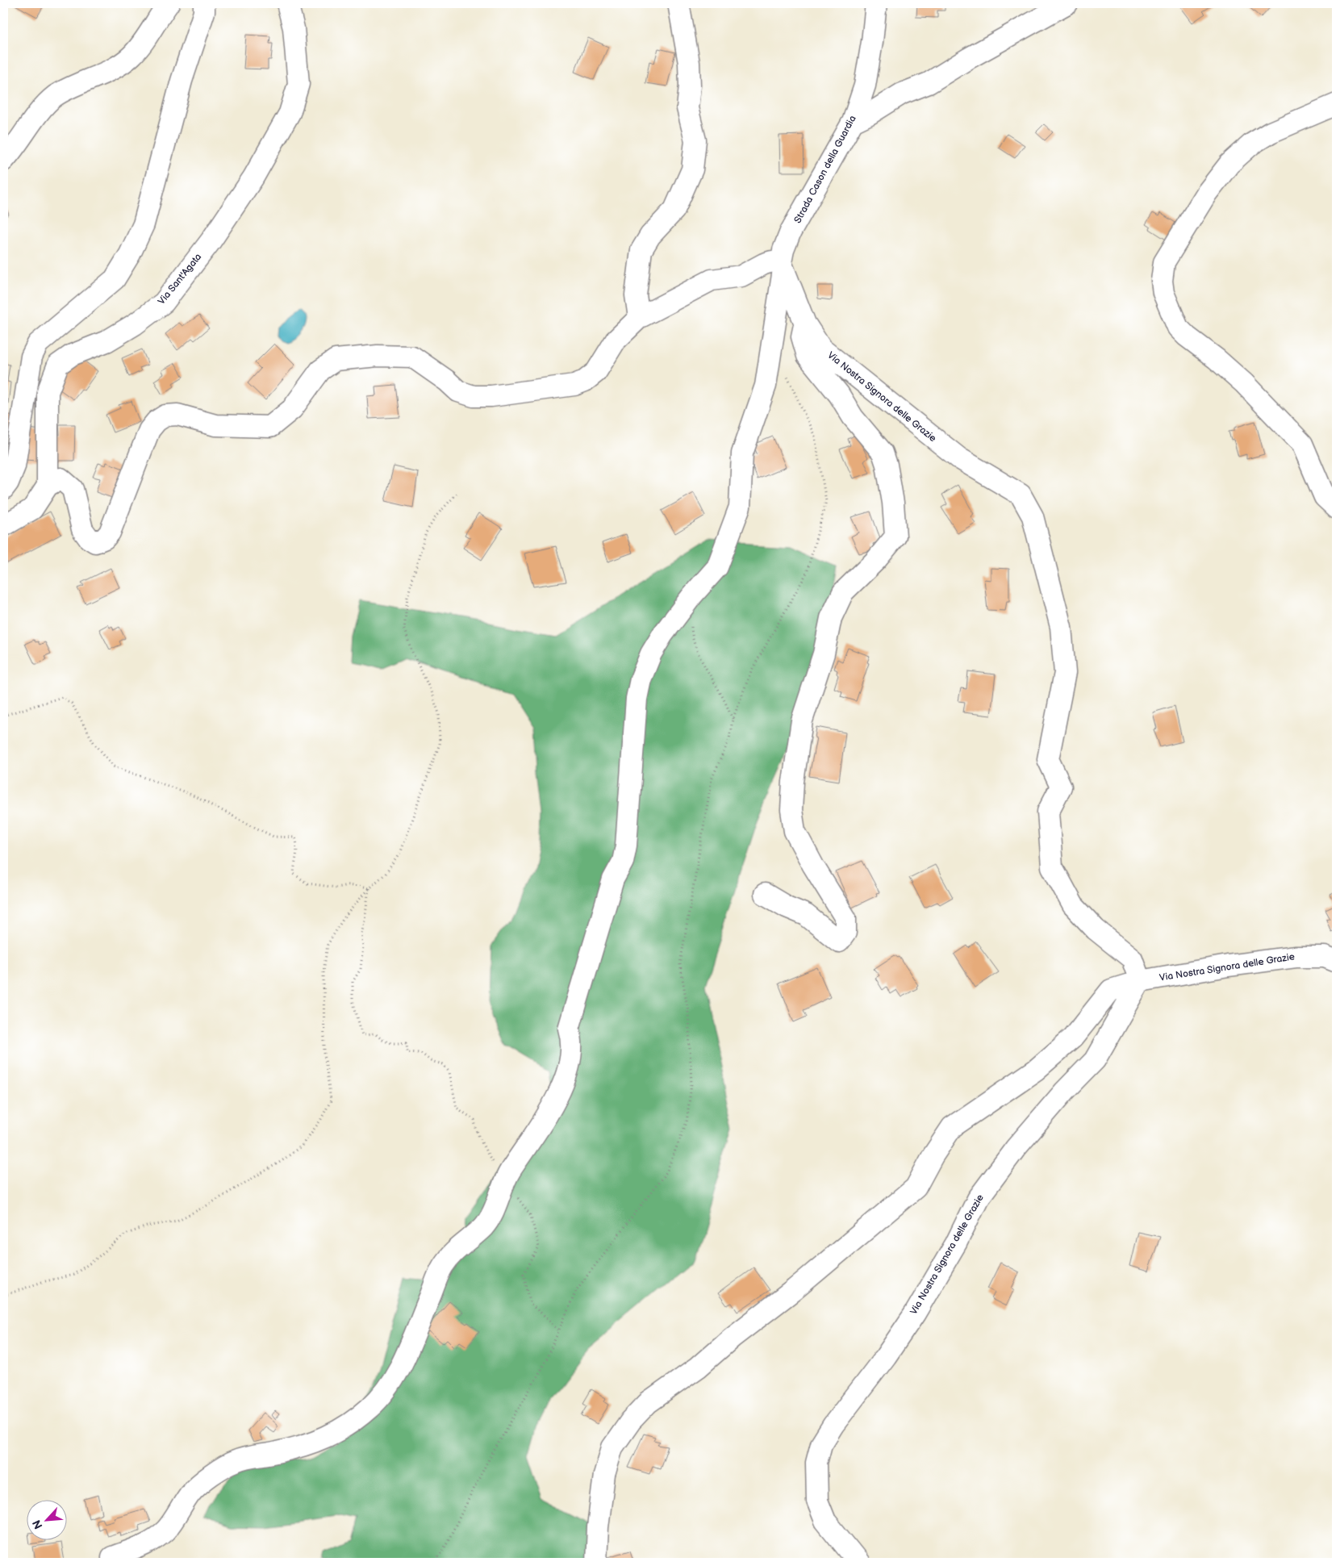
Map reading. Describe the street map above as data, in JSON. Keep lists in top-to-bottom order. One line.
{"streets":{"street":["Strada Cason della Guardia","Via Sant'Agata","Via Nostra Signora delle Grazie"]},"crossings":[["Strada Cason della Guardia","Via Nostra Signora delle Grazie"]],"north":"bottom left"}
